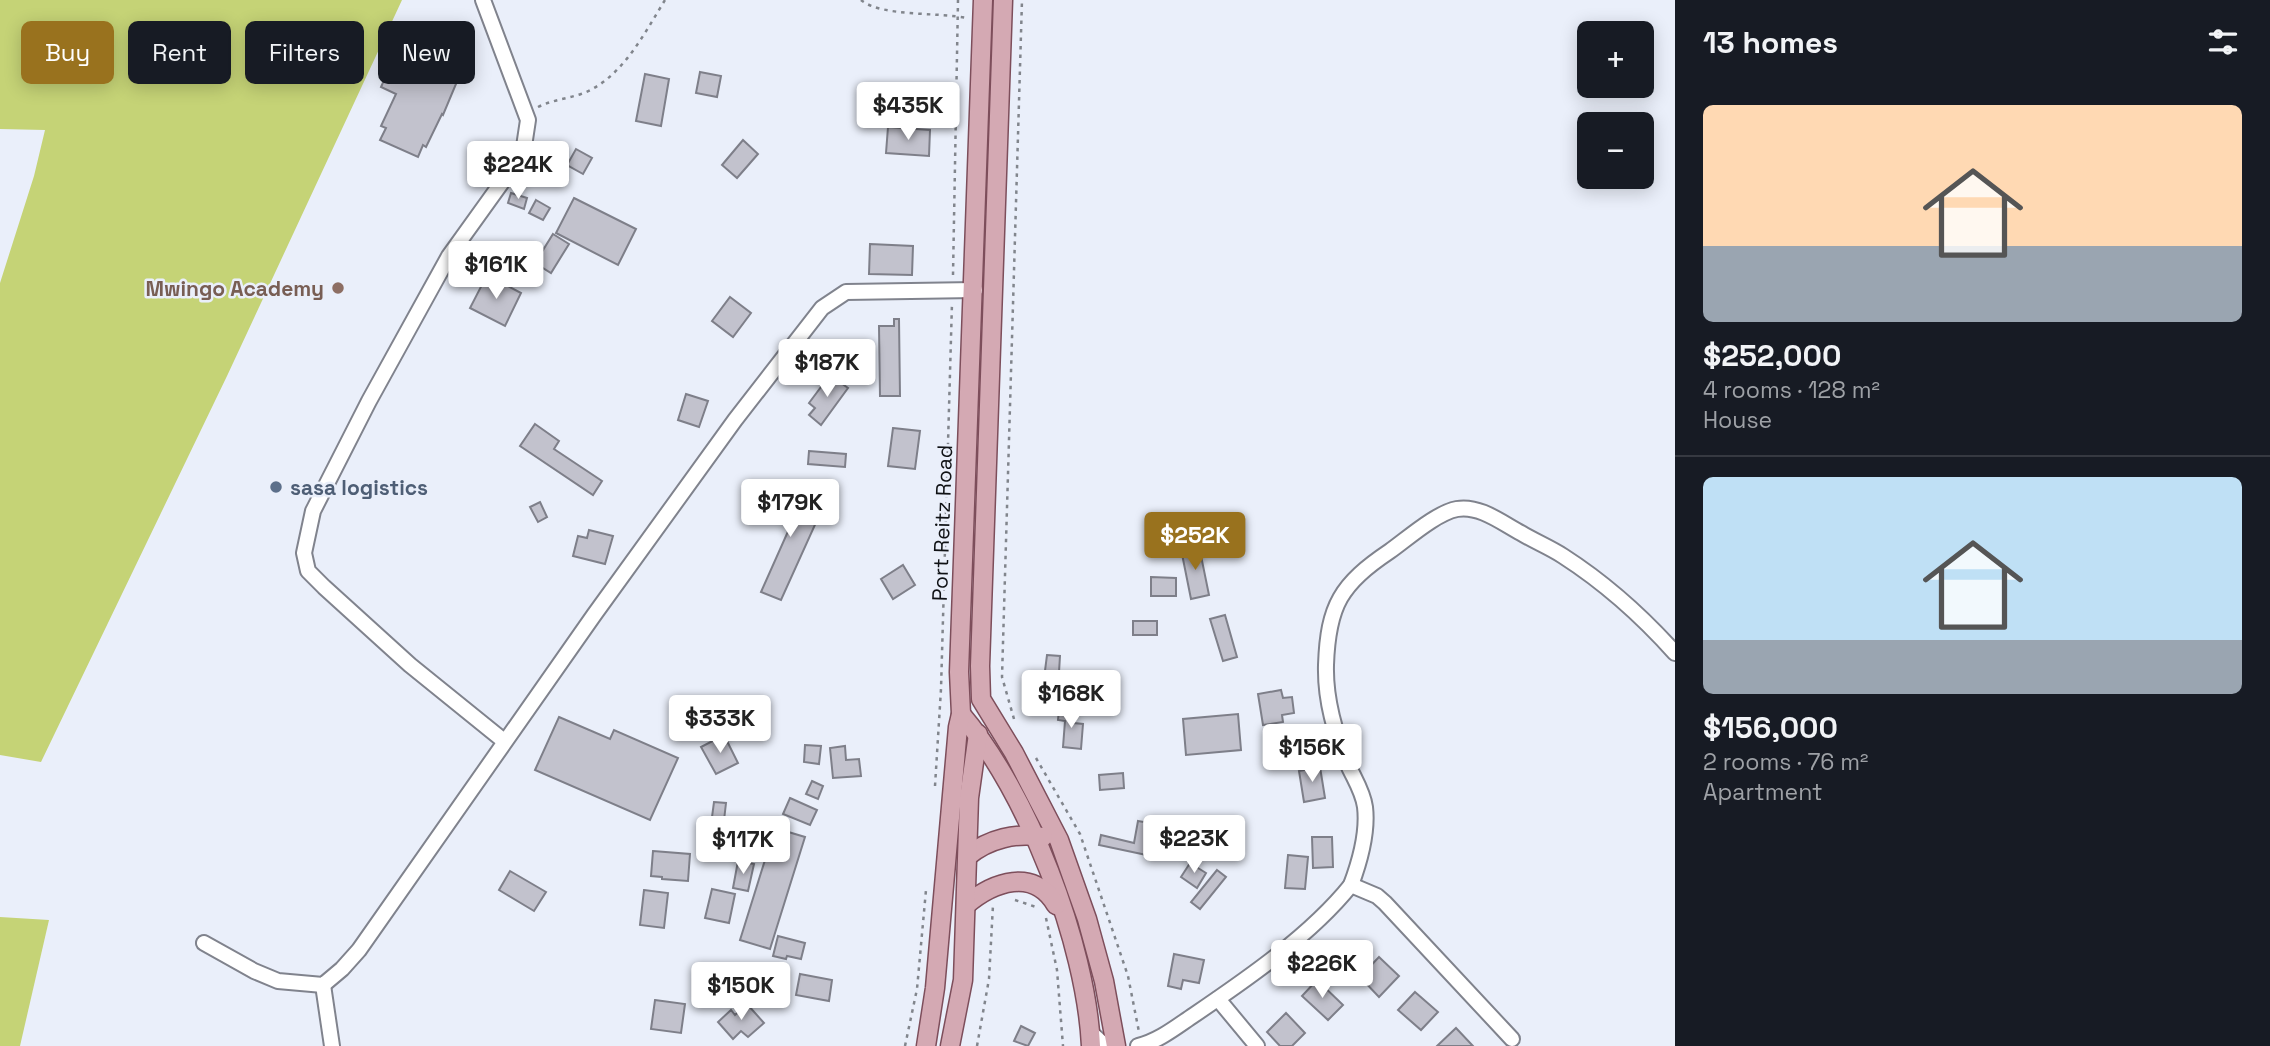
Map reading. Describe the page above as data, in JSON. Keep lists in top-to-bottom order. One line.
{"streets":{"main road":["Port Reitz Road"]},"places":["Mwingo Academy","sasa logistics"],"page":{"heading":"13 homes","map_buttons":["+","−"],"chip":["Buy","Rent","Filters","New"],"price":["$435K","$224K","$161K","$187K","$179K","$252K","$168K","$333K","$156K","$223K","$117K","$226K","$150K"],"list":[{"name":"$252,000","note":"4 rooms · 128 m² · House"},{"name":"$156,000","note":"2 rooms · 76 m² · Apartment"}]}}
